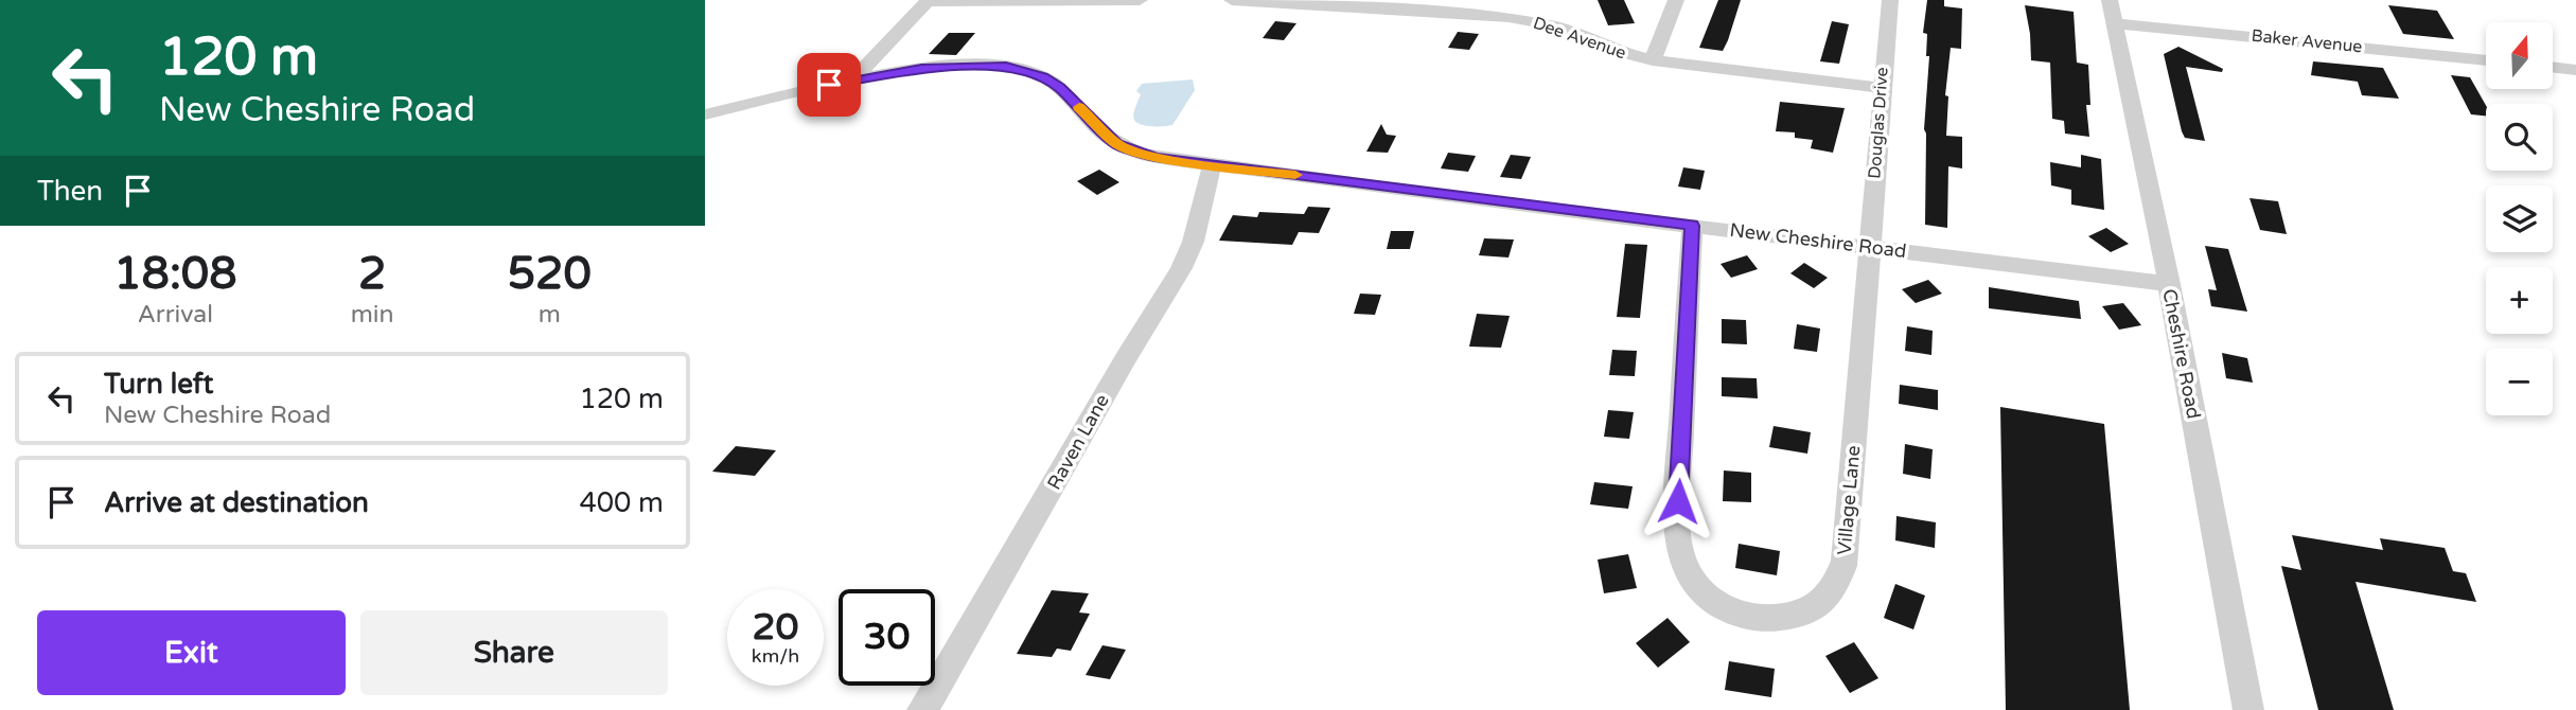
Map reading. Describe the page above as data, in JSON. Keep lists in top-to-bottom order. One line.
{"streets":{"street":["Dee Avenue","Baker Avenue","Douglas Drive","New Cheshire Road","Cheshire Road","Raven Lane","Village Lane"]},"crossings":[["Dee Avenue","Douglas Drive"],["Baker Avenue","Cheshire Road"],["Douglas Drive","New Cheshire Road"],["Douglas Drive","Village Lane"],["New Cheshire Road","Cheshire Road"],["New Cheshire Road","Raven Lane"],["New Cheshire Road","Village Lane"]],"north":"top","page":{"turn":["120 m","New Cheshire Road"],"map_buttons":["+","−"],"then":"Then","eta":["18:08","Arrival","2","min","520","m"],"list":[{"name":"Turn left","note":"New Cheshire Road","value":"120 m"},{"name":"Arrive at destination","value":"400 m"}],"speed":"20 km/h","limit":"30","buttons":["Exit","Share"]}}
